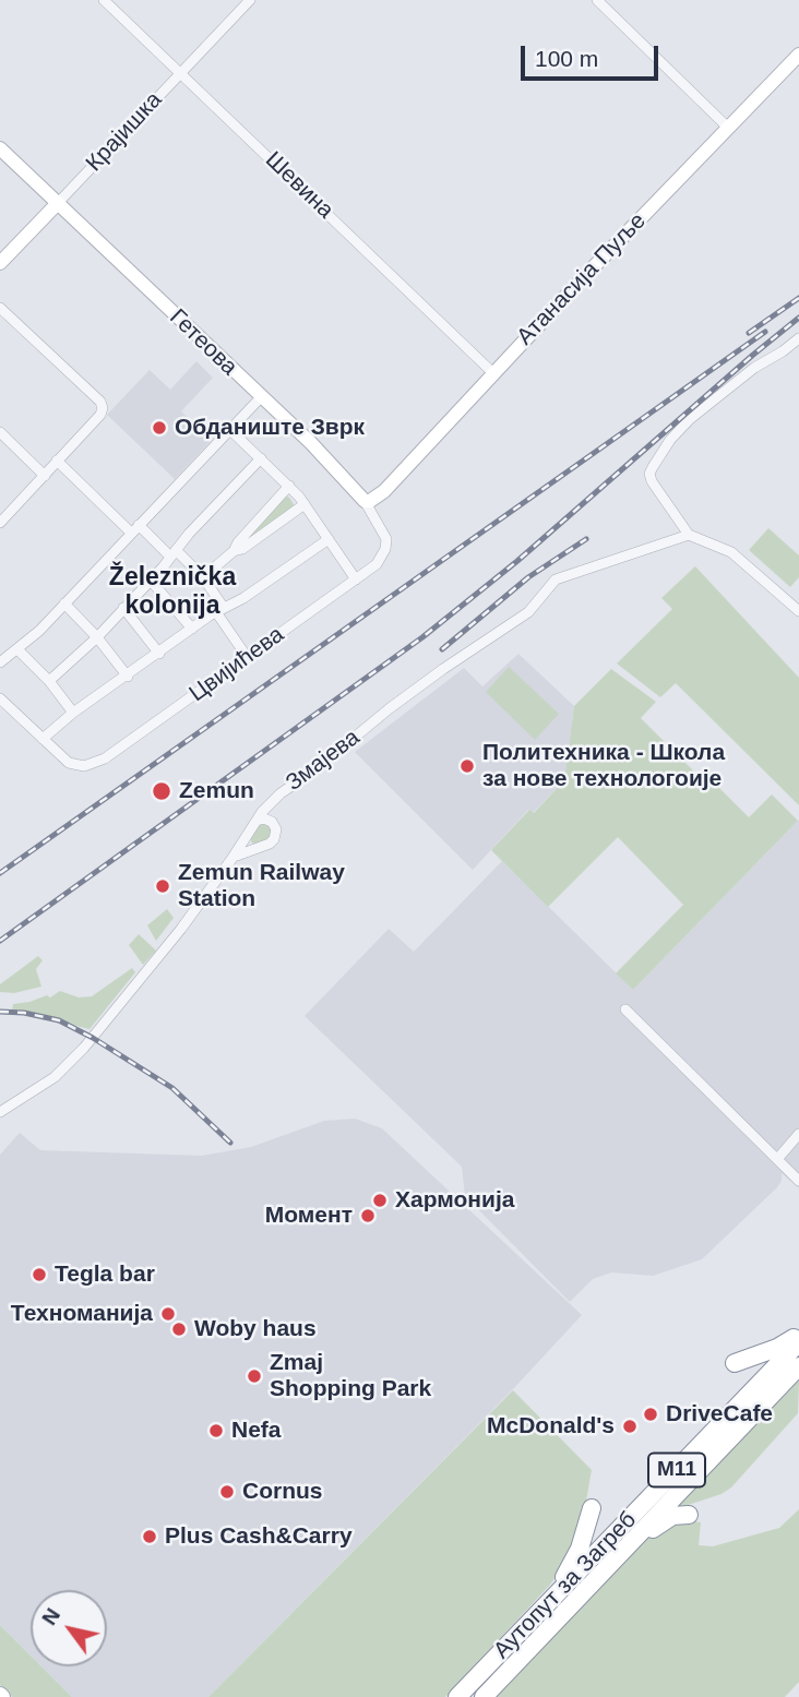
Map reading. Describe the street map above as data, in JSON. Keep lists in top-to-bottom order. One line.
{"streets":{"highway":["M11","Аутопут за Загреб"],"street":["Крајишка","Шевина","Атанасија Пуље","Гетеова","Цвијићева","Змајева"]},"crossings":[["Крајишка","Шевина"],["Крајишка","Гетеова"],["Шевина","Атанасија Пуље"],["Атанасија Пуље","Гетеова"],["Гетеова","Цвијићева"]],"districts":["Železnička kolonija"],"places":["Обданиште Зврк","Политехника - Школа за нове технологоије","Zemun","Zemun Railway Station","Хармонија","Момент","Tegla bar","Техноманија","Woby haus","Zmaj Shopping Park","DriveCafe","McDonald's","Nefa","Cornus","Plus Cash&Carry"],"scale_bar":"100 m","north":"top left"}
